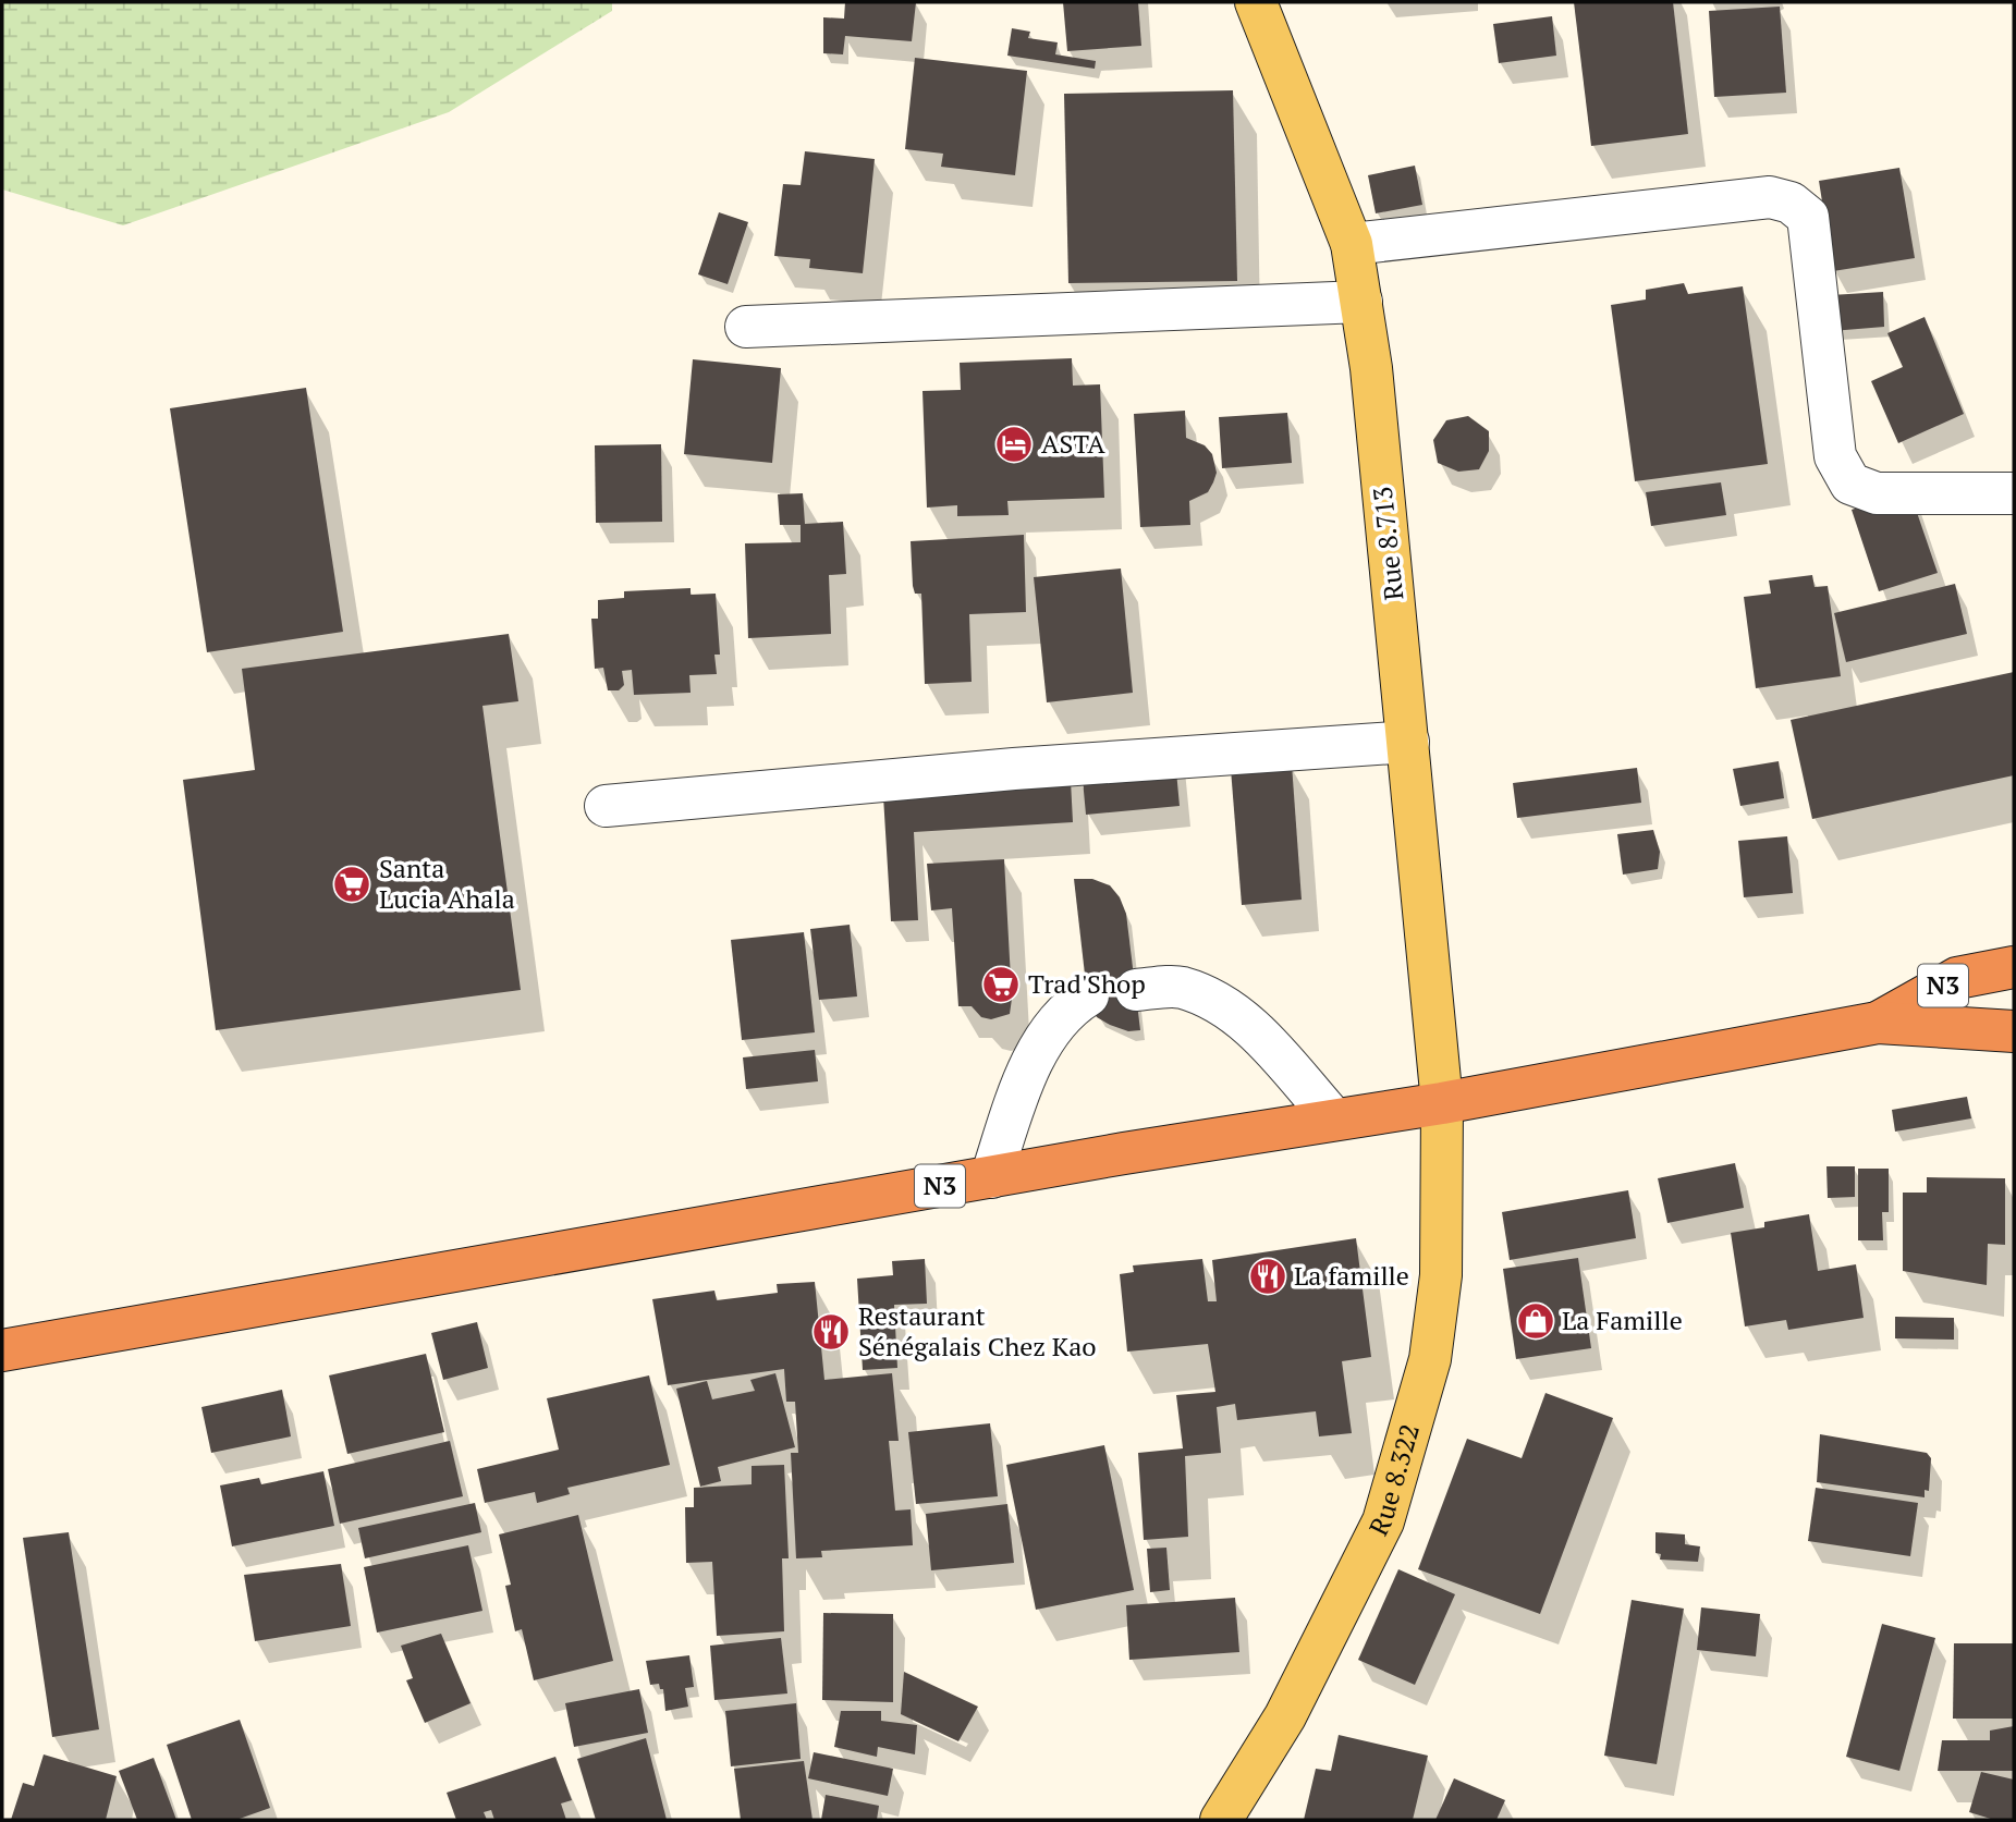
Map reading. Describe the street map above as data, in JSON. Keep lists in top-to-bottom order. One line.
{"streets":{"highway":["N3"],"main road":["Rue 8.713","Rue 8.322"]},"crossings":[["Rue 8.713","N3"],["Rue 8.713","Rue 8.322"],["N3","Rue 8.322"]],"places":{"hotel":["ASTA"],"supermarket":["Santa Lucia Ahala","Trad'Shop"],"restaurant":["La famille","Restaurant Sénégalais Chez Kao"],"shop":["La Famille"]}}
